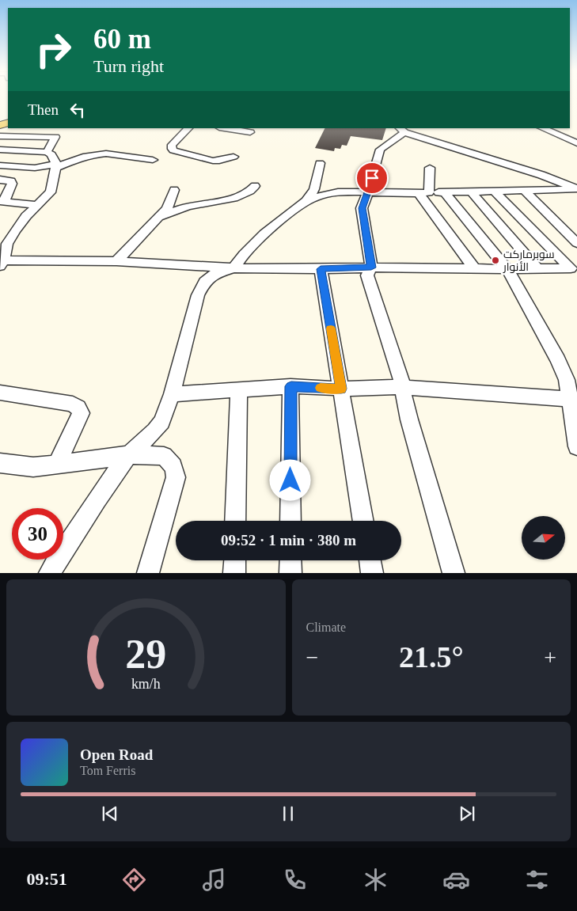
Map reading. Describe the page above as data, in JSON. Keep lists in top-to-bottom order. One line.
{"places":["سوبرماركت الأنوار"],"north":"right","page":{"turn":["60 m","Turn right"],"then":"Then","limit":"30","trip":"09:52 · 1 min · 380 m","tile":"Climate","heat":["−","21.5°","+"],"song":["Open Road","Tom Ferris"],"tabs":"09:51","gauge":["29","km/h"]}}
